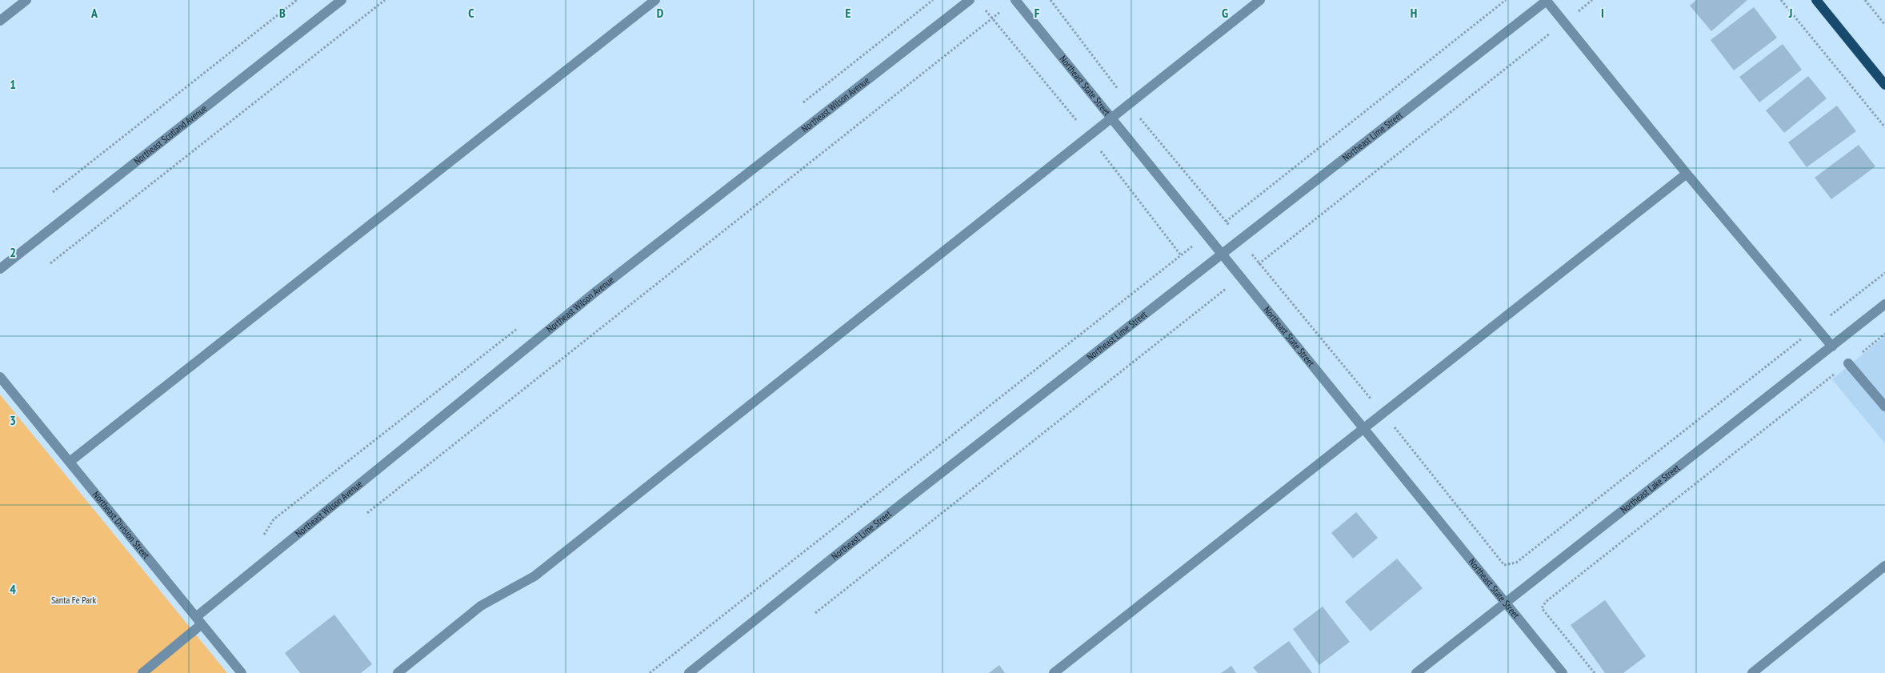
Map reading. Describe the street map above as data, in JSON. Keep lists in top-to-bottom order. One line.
{"streets":{"street":["Northeast State Street","Northeast Wilson Avenue","Northeast Scotland Avenue","Northeast Lime Street","Northeast Lake Street","Northeast Division Street"]},"crossings":[["Northeast State Street","Northeast Lime Street"],["Northeast State Street","Northeast Lake Street"],["Northeast Wilson Avenue","Northeast Division Street"]],"parks":["Santa Fe Park"],"grid":{"columns":["A","B","C","D","E","F","G","H","I","J"],"rows":["1","2","3","4"]}}
